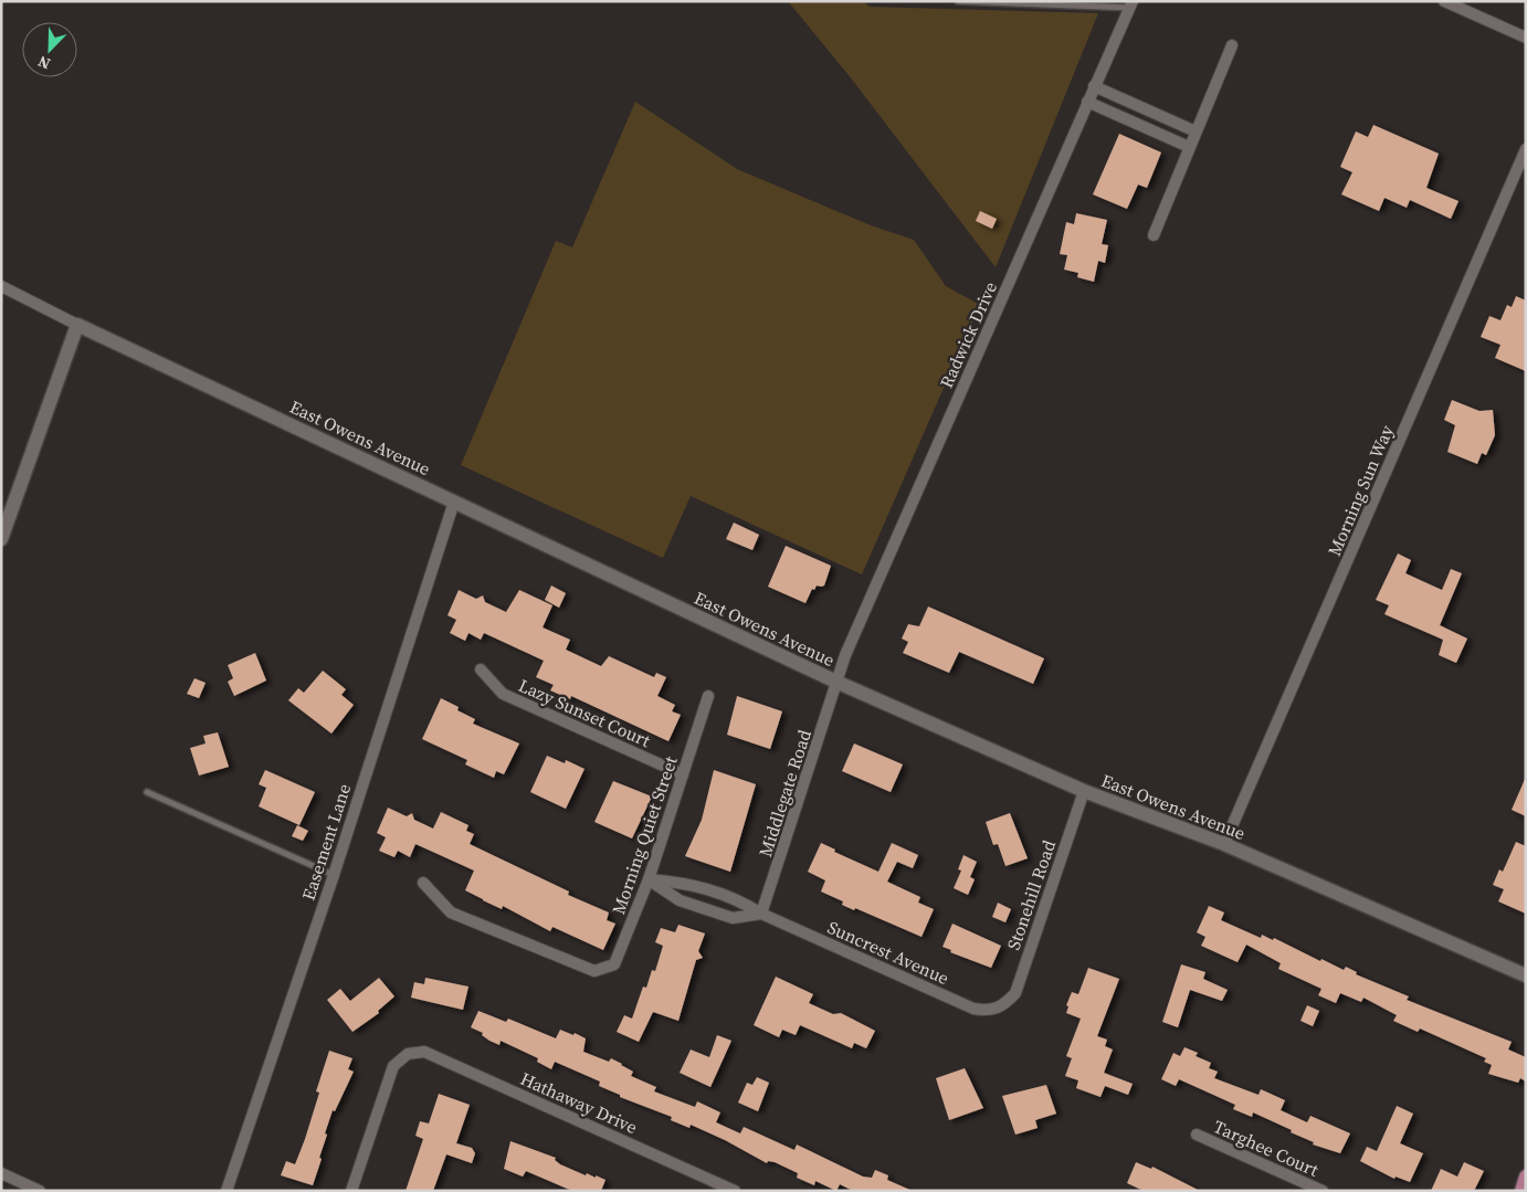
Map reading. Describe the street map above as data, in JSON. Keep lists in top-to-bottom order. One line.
{"streets":{"street":["Radwick Drive","East Owens Avenue","Morning Sun Way","Lazy Sunset Court","Middlegate Road","Morning Quiet Street","Easement Lane","Stonehill Road","Suncrest Avenue","Hathaway Drive","Targhee Court"]},"crossings":[["Radwick Drive","East Owens Avenue"],["Radwick Drive","Middlegate Road"],["East Owens Avenue","Morning Sun Way"],["East Owens Avenue","Middlegate Road"],["East Owens Avenue","Easement Lane"],["East Owens Avenue","Stonehill Road"],["Lazy Sunset Court","Morning Quiet Street"],["Middlegate Road","Suncrest Avenue"],["Morning Quiet Street","Suncrest Avenue"],["Stonehill Road","Suncrest Avenue"]],"north":"bottom left"}
